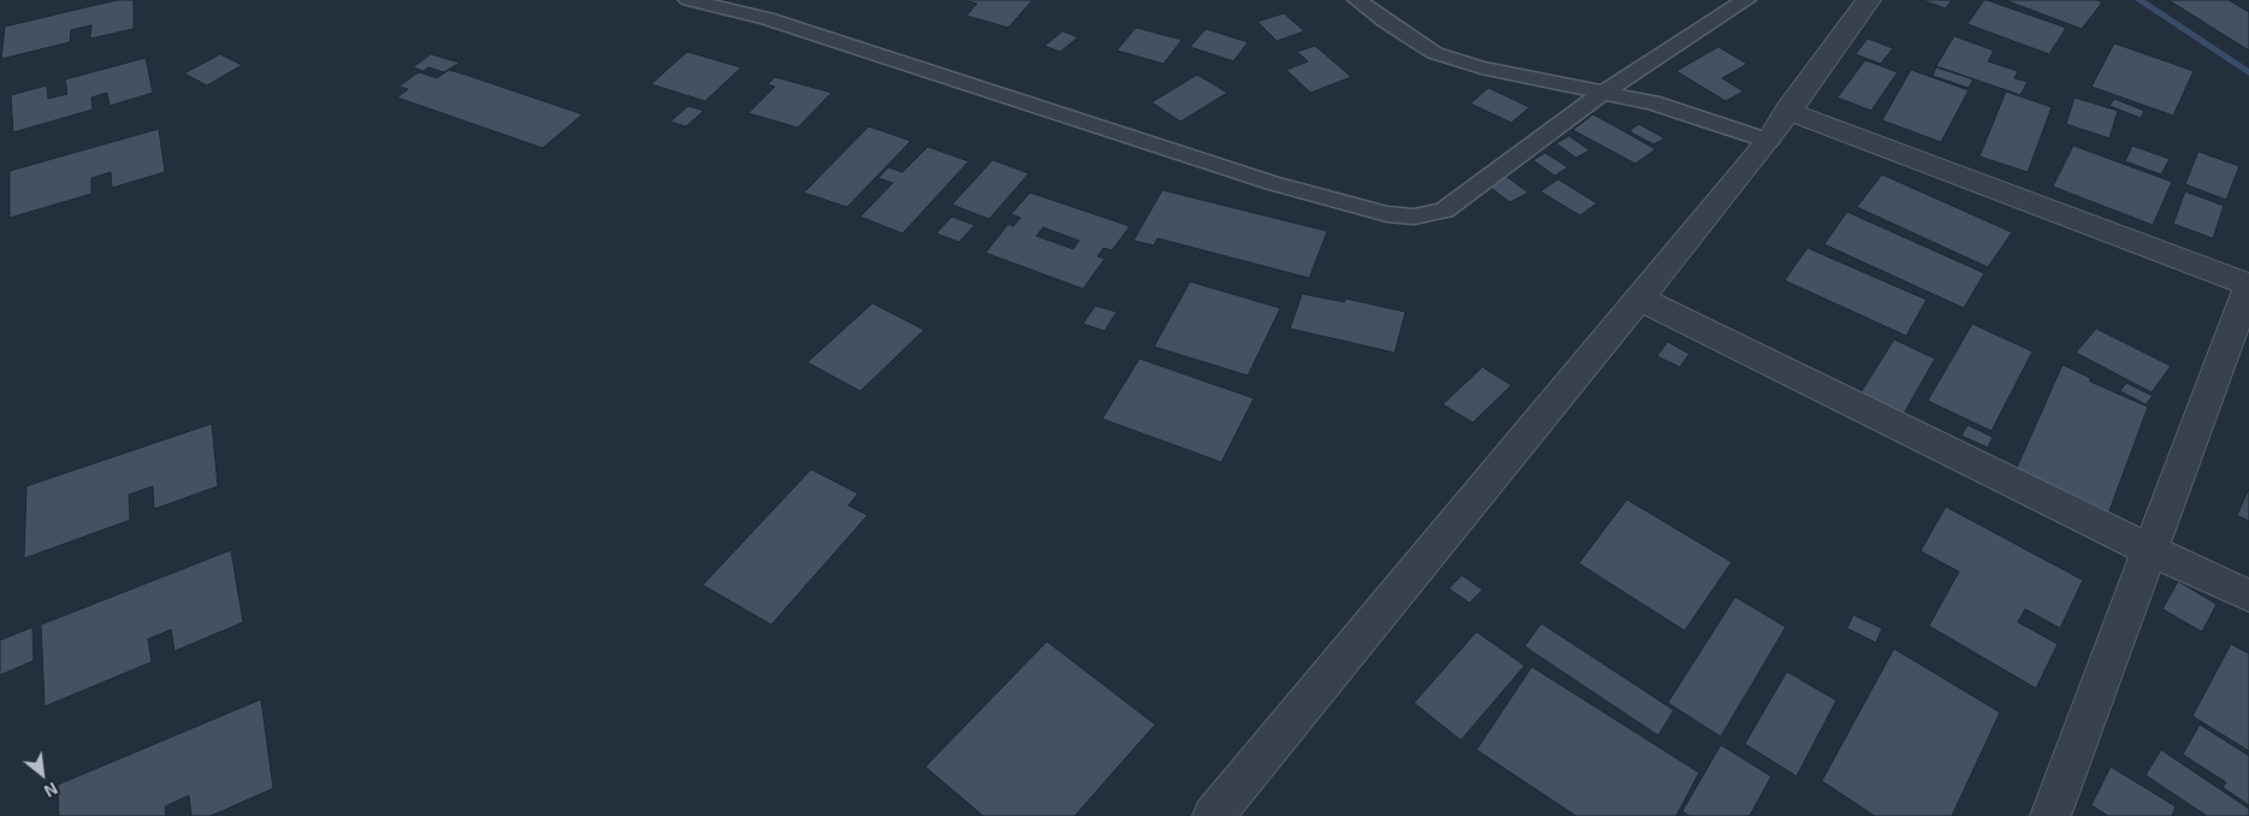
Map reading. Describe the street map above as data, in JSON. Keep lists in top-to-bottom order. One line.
{"north":"bottom right"}
